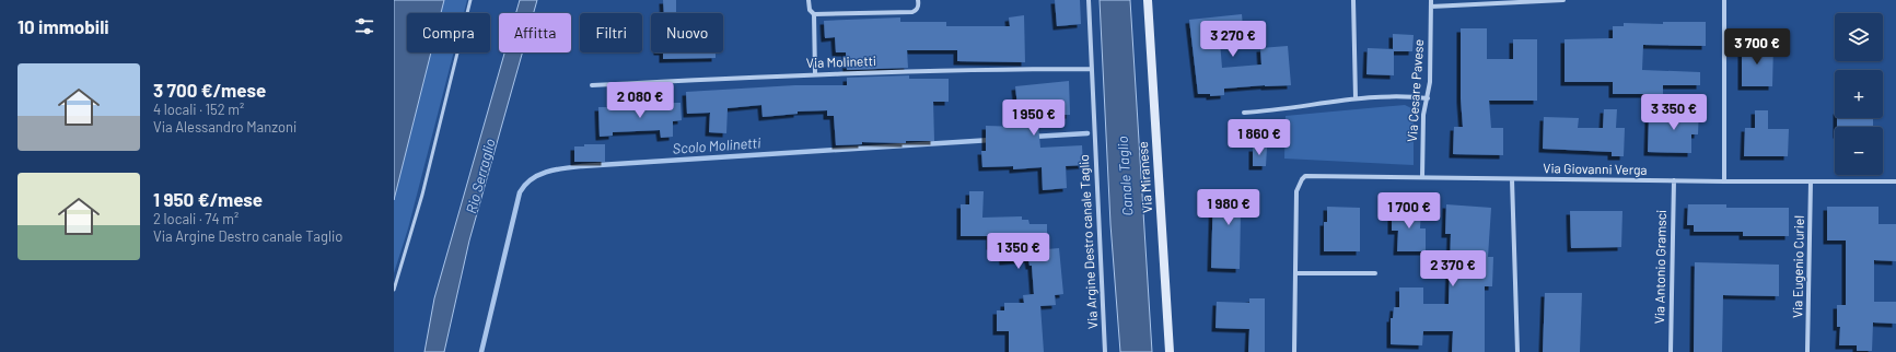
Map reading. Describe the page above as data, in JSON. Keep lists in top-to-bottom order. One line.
{"streets":{"main road":["Via Miranese"],"street":["Via Molinetti","Via Cesare Pavese","Via Giovanni Verga","Via Argine Destro canale Taglio","Via Antonio Gramsci","Via Eugenio Curiel"]},"crossings":[["Via Molinetti","Via Argine Destro canale Taglio"],["Via Cesare Pavese","Via Giovanni Verga"],["Via Giovanni Verga","Via Antonio Gramsci"],["Via Giovanni Verga","Via Eugenio Curiel"]],"water":["Scolo Molinetti","Rio Serraglio","Canale Taglio"],"page":{"heading":"10 immobili","map_buttons":["+","−"],"chip":["Compra","Affitta","Filtri","Nuovo"],"price":["3 270 €","3 700 €","2 080 €","3 350 €","1 950 €","1 860 €","1 980 €","1 700 €","1 350 €","2 370 €"],"list":[{"name":"3 700 €/mese","note":"4 locali · 152 m² · Via Alessandro Manzoni"},{"name":"1 950 €/mese","note":"2 locali · 74 m² · Via Argine Destro canale Taglio"}]}}
